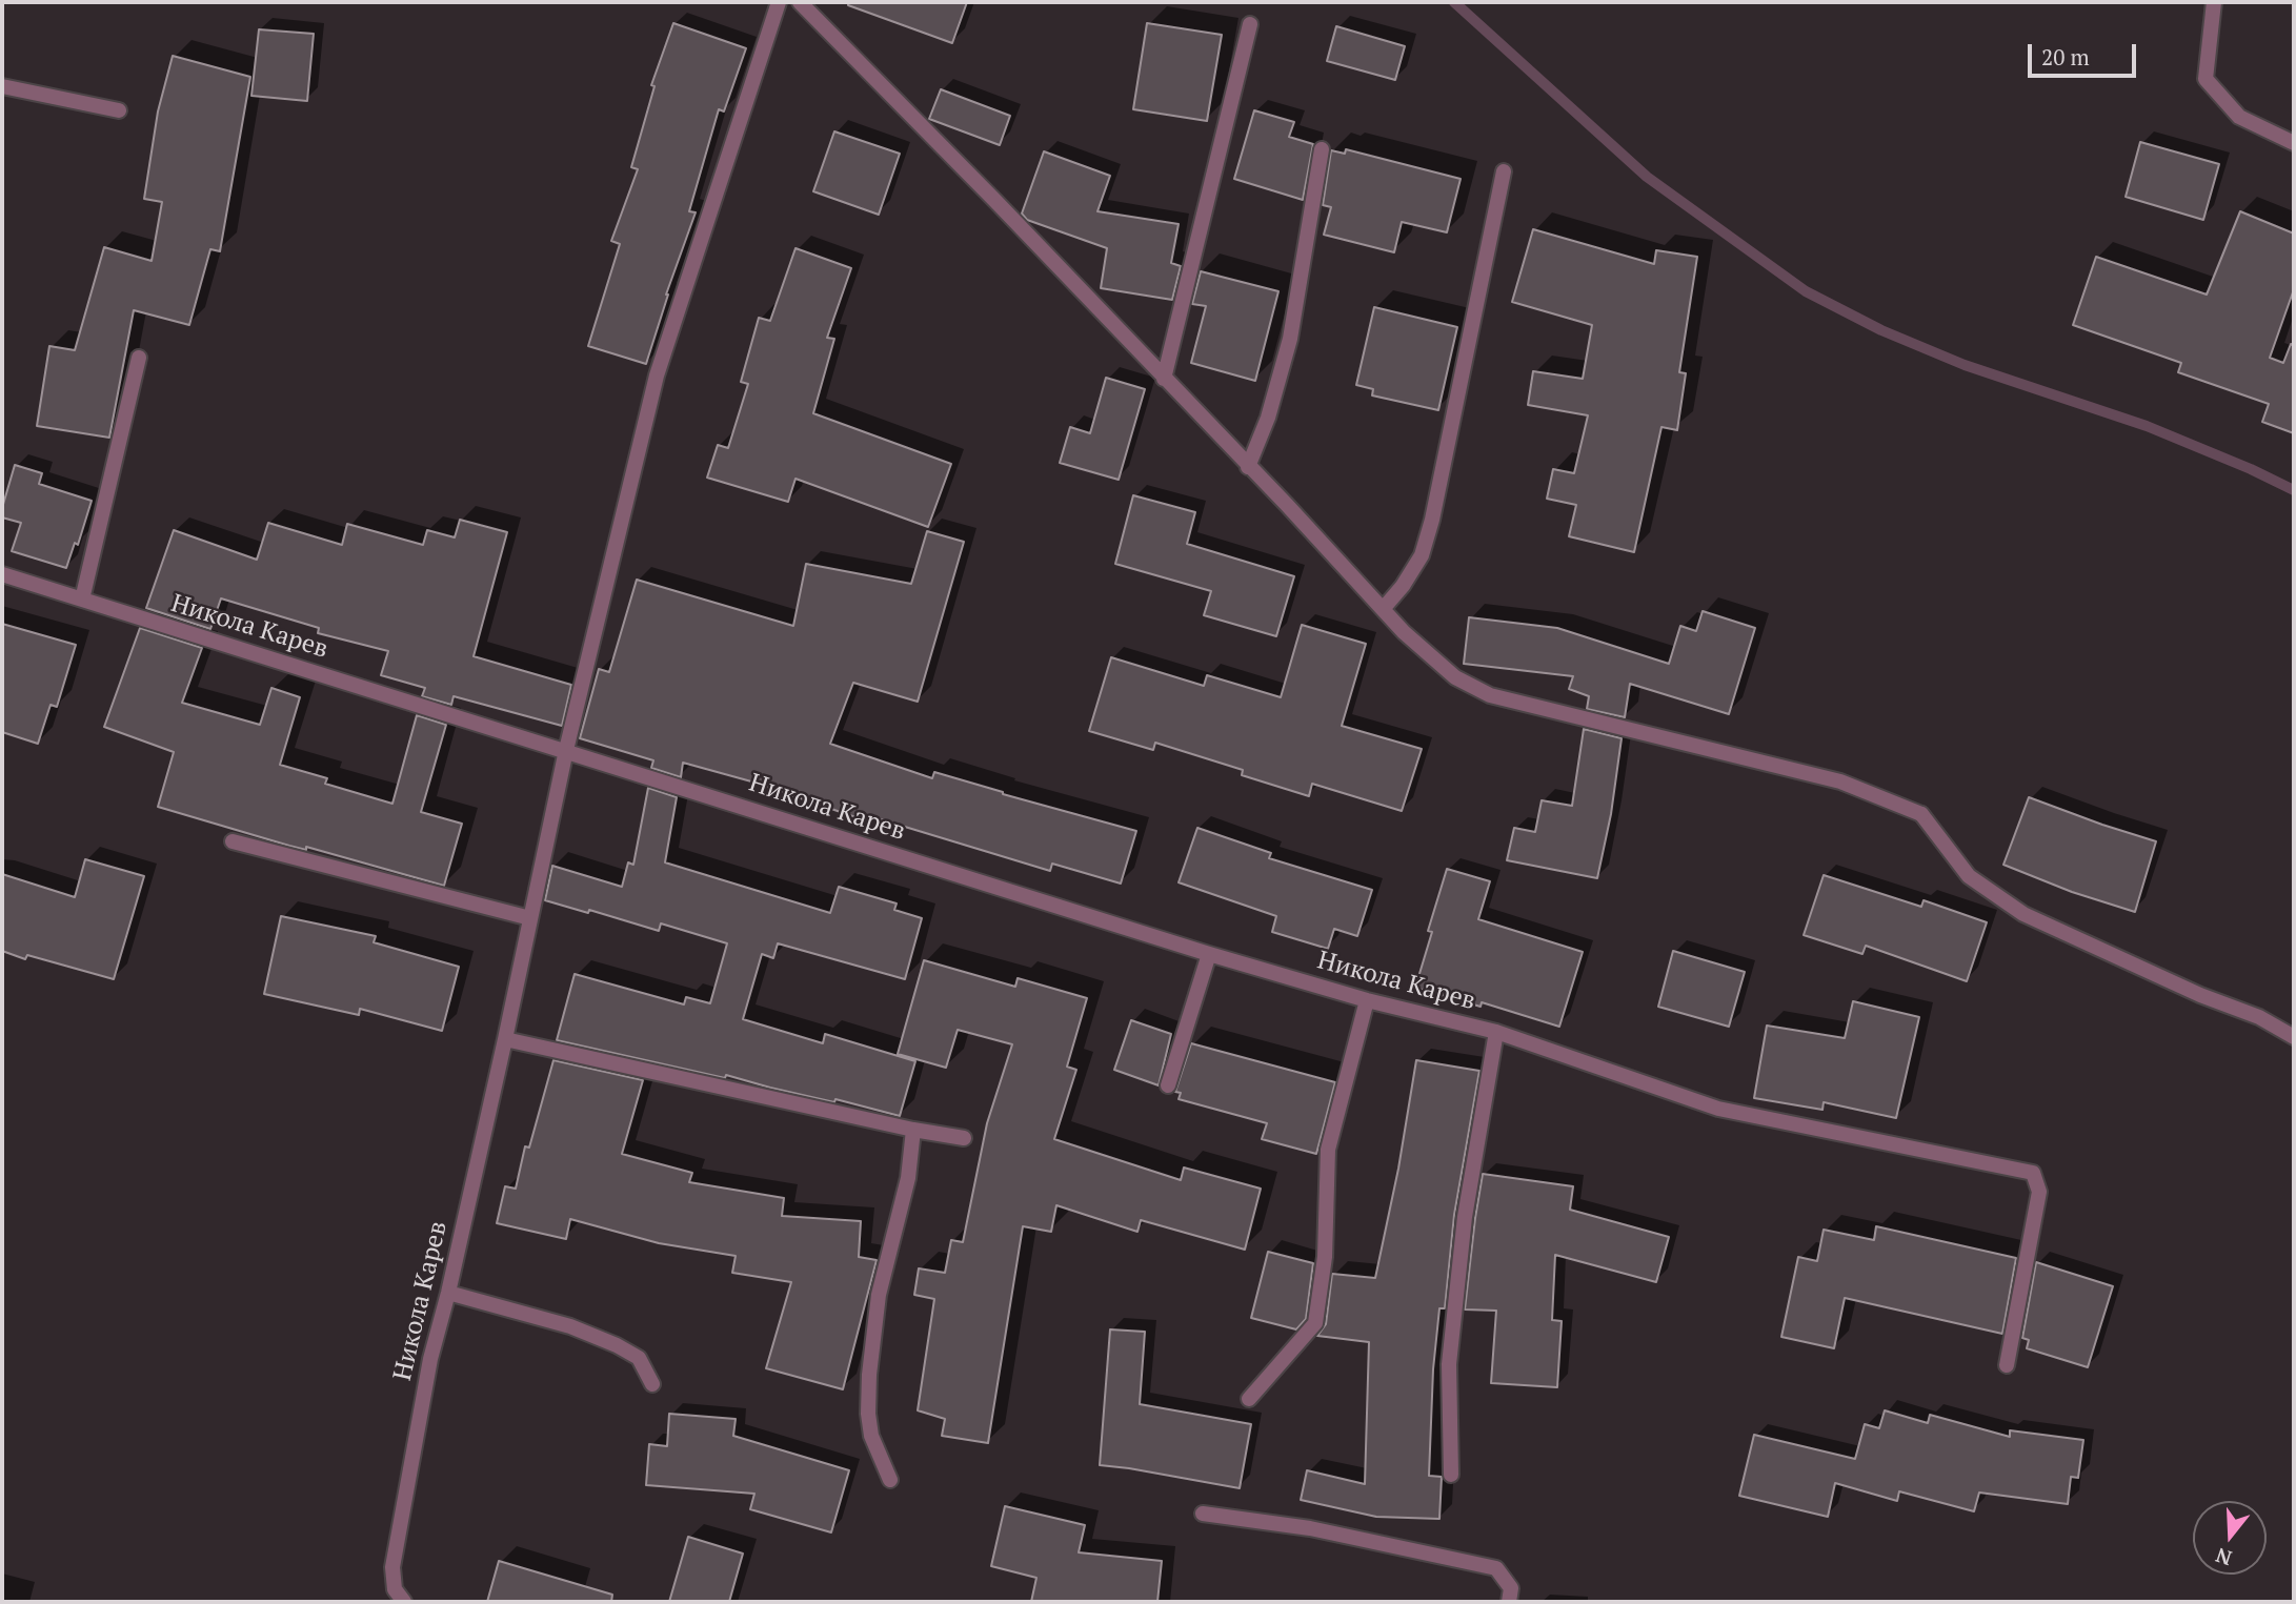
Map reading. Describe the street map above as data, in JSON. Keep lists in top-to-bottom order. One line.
{"streets":{"street":["Никола Карев"]},"scale_bar":"20 m","north":"bottom"}
